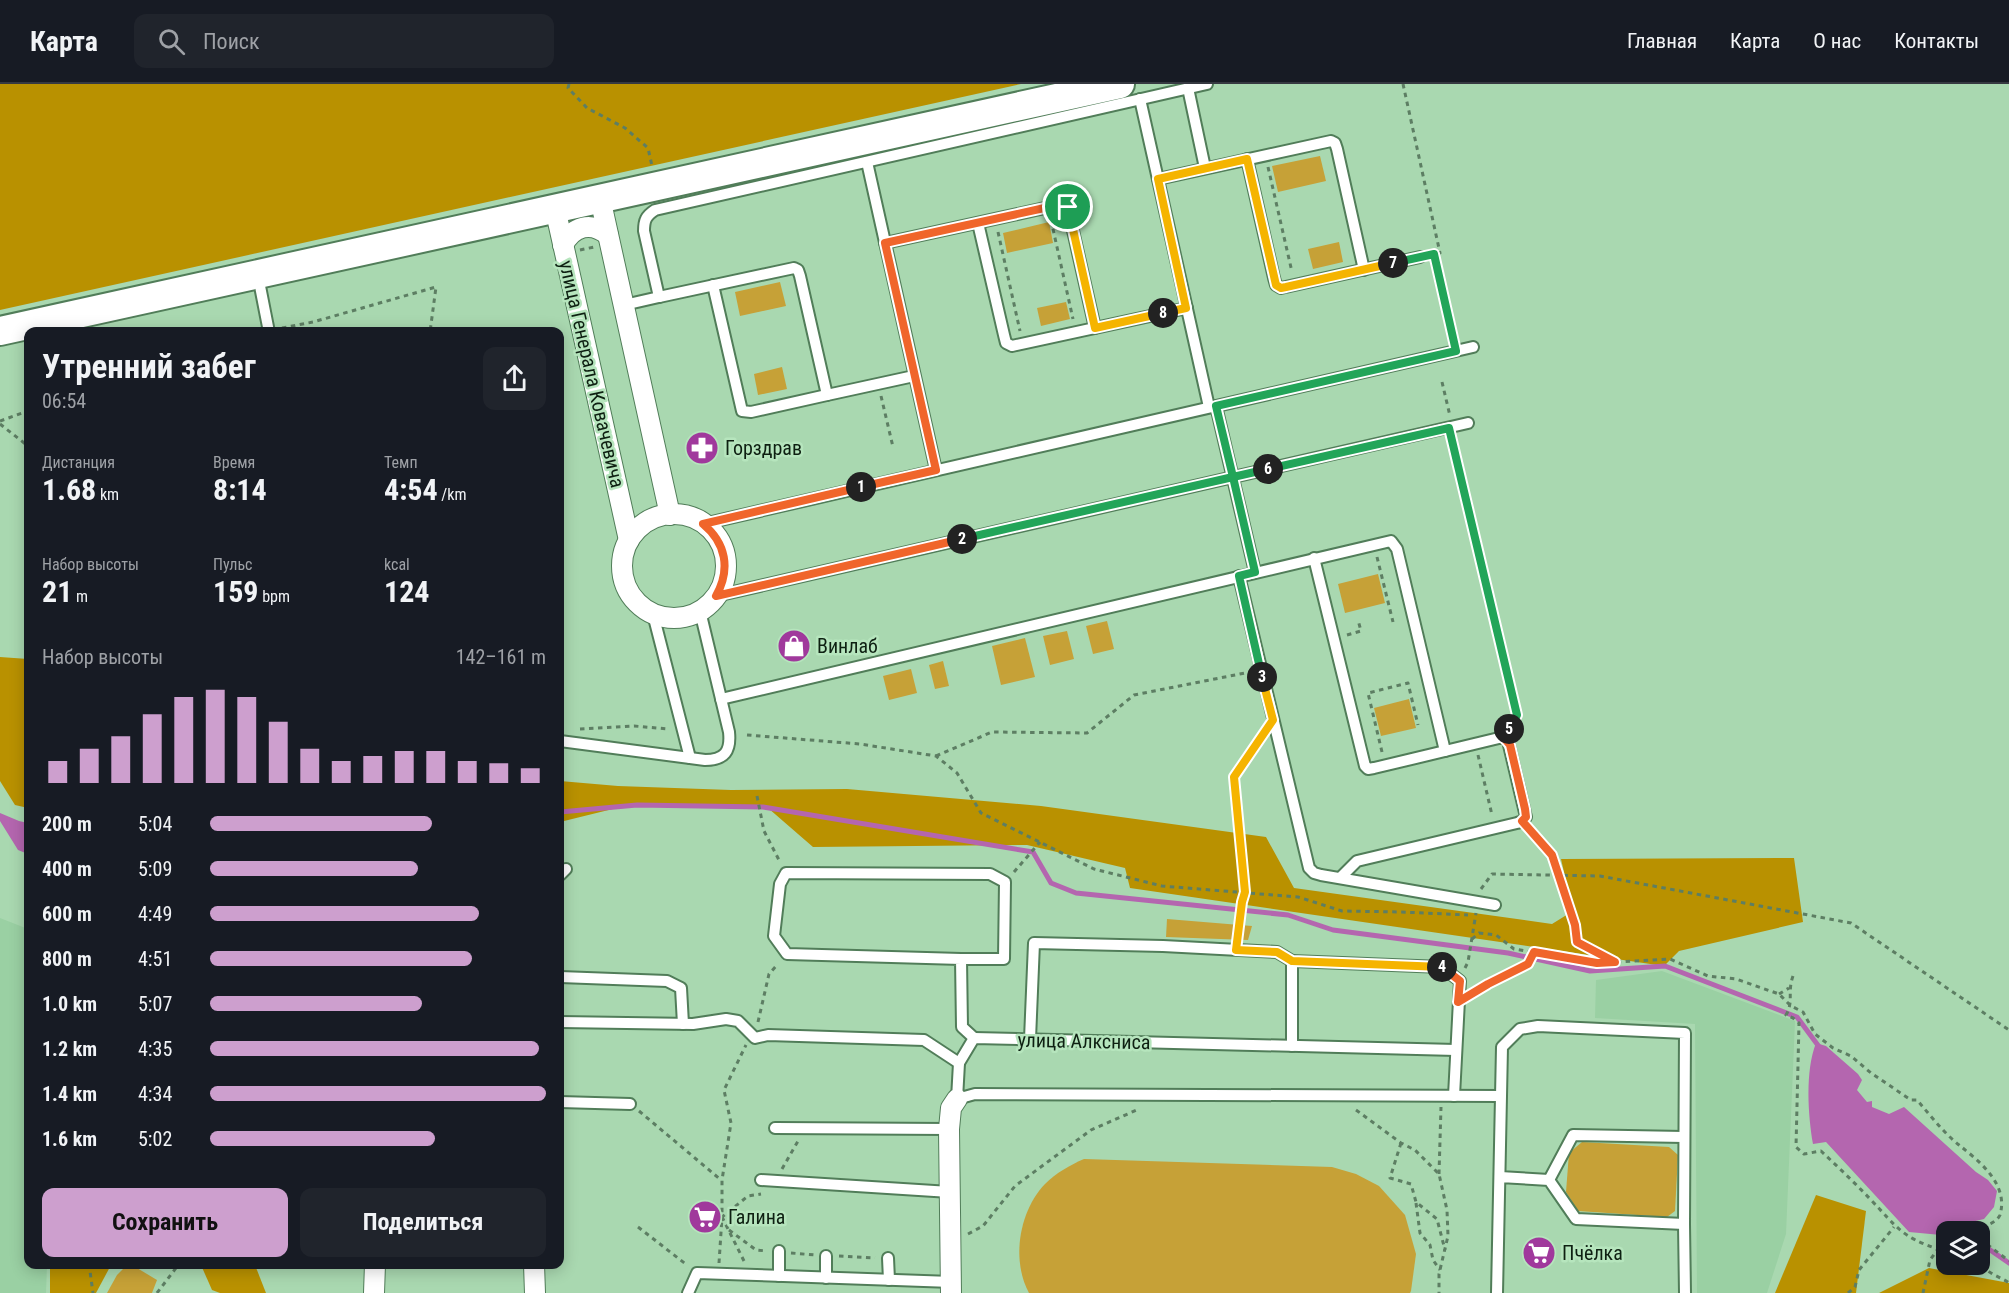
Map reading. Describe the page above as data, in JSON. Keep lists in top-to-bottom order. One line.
{"streets":{"street":["улица Генерала Ковачевича"],"lane":["улица Алксниса"]},"places":{"pharmacy":["Горздрав"],"shop":["Винлаб"],"supermarket":["Галина","Пчёлка"]},"page":{"header":"Карта","search":"Поиск","nav":["Главная","Карта","О нас","Контакты"],"pins":["7","8","6","1","2","3","5","4"],"heading":["Утренний забег","06:54"],"stats":[["Дистанция","1.68 km"],["Время","8:14"],["Темп","4:54 /km"],["Набор высоты","21 m"],["Пульс","159 bpm"],["kcal","124"]],"chart":["Набор высоты","142–161 m"],"list":[{"name":"200 m","note":"5:04"},{"name":"400 m","note":"5:09"},{"name":"600 m","note":"4:49"},{"name":"800 m","note":"4:51"},{"name":"1.0 km","note":"5:07"},{"name":"1.2 km","note":"4:35"},{"name":"1.4 km","note":"4:34"},{"name":"1.6 km","note":"5:02"}],"buttons":["Сохранить","Поделиться"]}}
